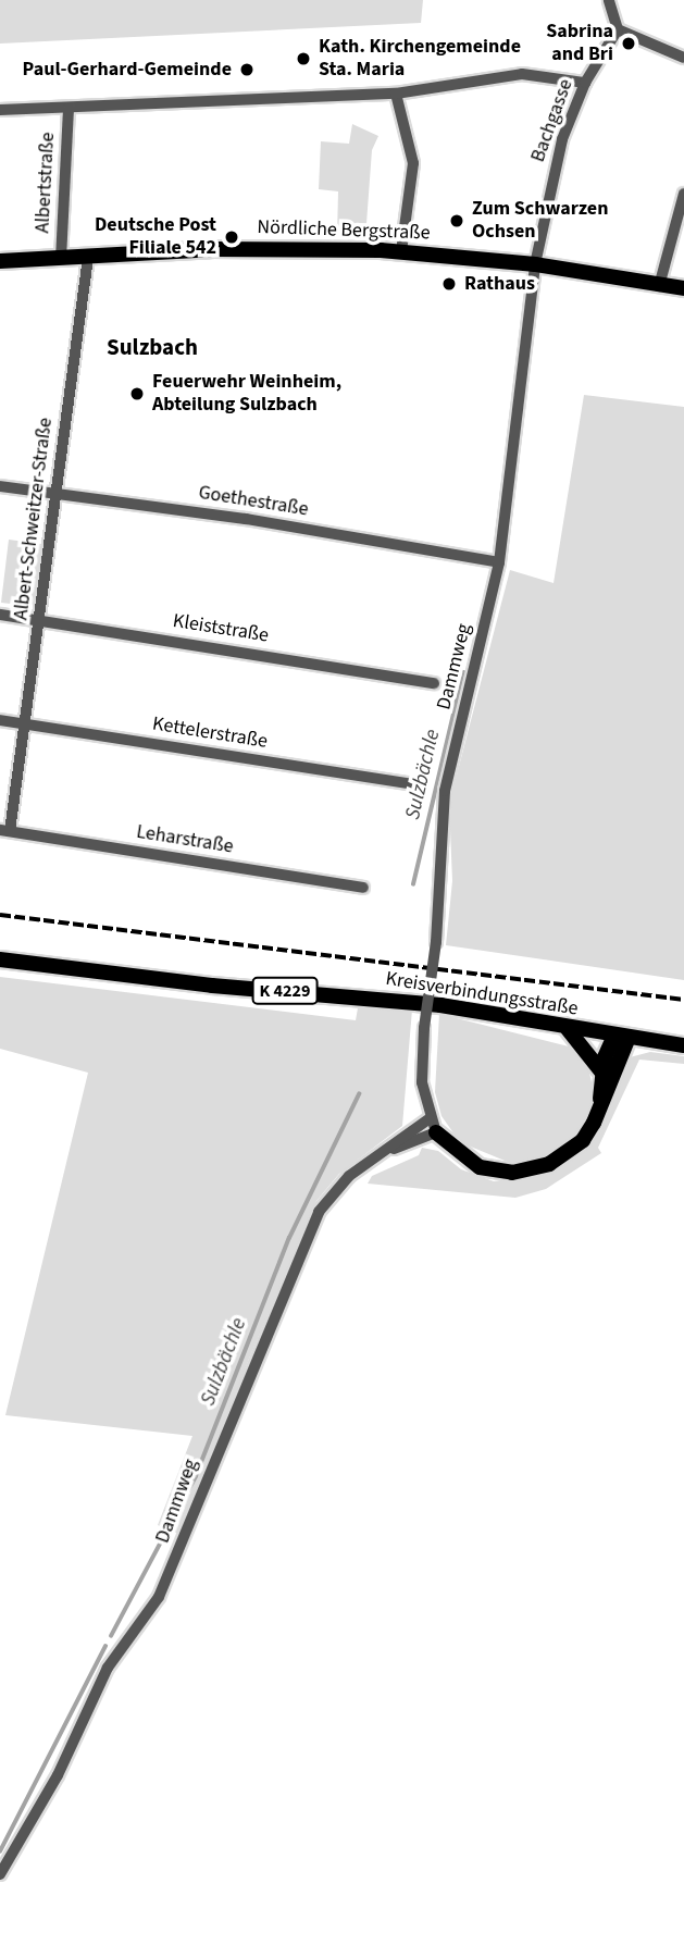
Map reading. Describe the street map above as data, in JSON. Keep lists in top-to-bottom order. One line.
{"streets":{"main road":["Nördliche Bergstraße","K 4229","Kreisverbindungsstraße"],"street":["Bachgasse","Albertstraße","Goethestraße","Albert-Schweitzer-Straße","Kleiststraße","Dammweg","Kettelerstraße","Leharstraße"]},"crossings":[["Bachgasse","Nördliche Bergstraße"],["Bachgasse","Dammweg"],["Albertstraße","Nördliche Bergstraße"],["Nördliche Bergstraße","Albert-Schweitzer-Straße"],["Nördliche Bergstraße","Dammweg"],["Goethestraße","Albert-Schweitzer-Straße"],["Goethestraße","Dammweg"],["Albert-Schweitzer-Straße","Kleiststraße"],["Albert-Schweitzer-Straße","Kettelerstraße"],["Albert-Schweitzer-Straße","Leharstraße"]],"districts":["Sulzbach"],"water":["Sulzbächle"],"places":["Sabrina and Bri","Kath. Kirchengemeinde Sta. Maria","Paul-Gerhard-Gemeinde","Zum Schwarzen Ochsen","Deutsche Post Filiale 542","Rathaus","Feuerwehr Weinheim, Abteilung Sulzbach"]}
